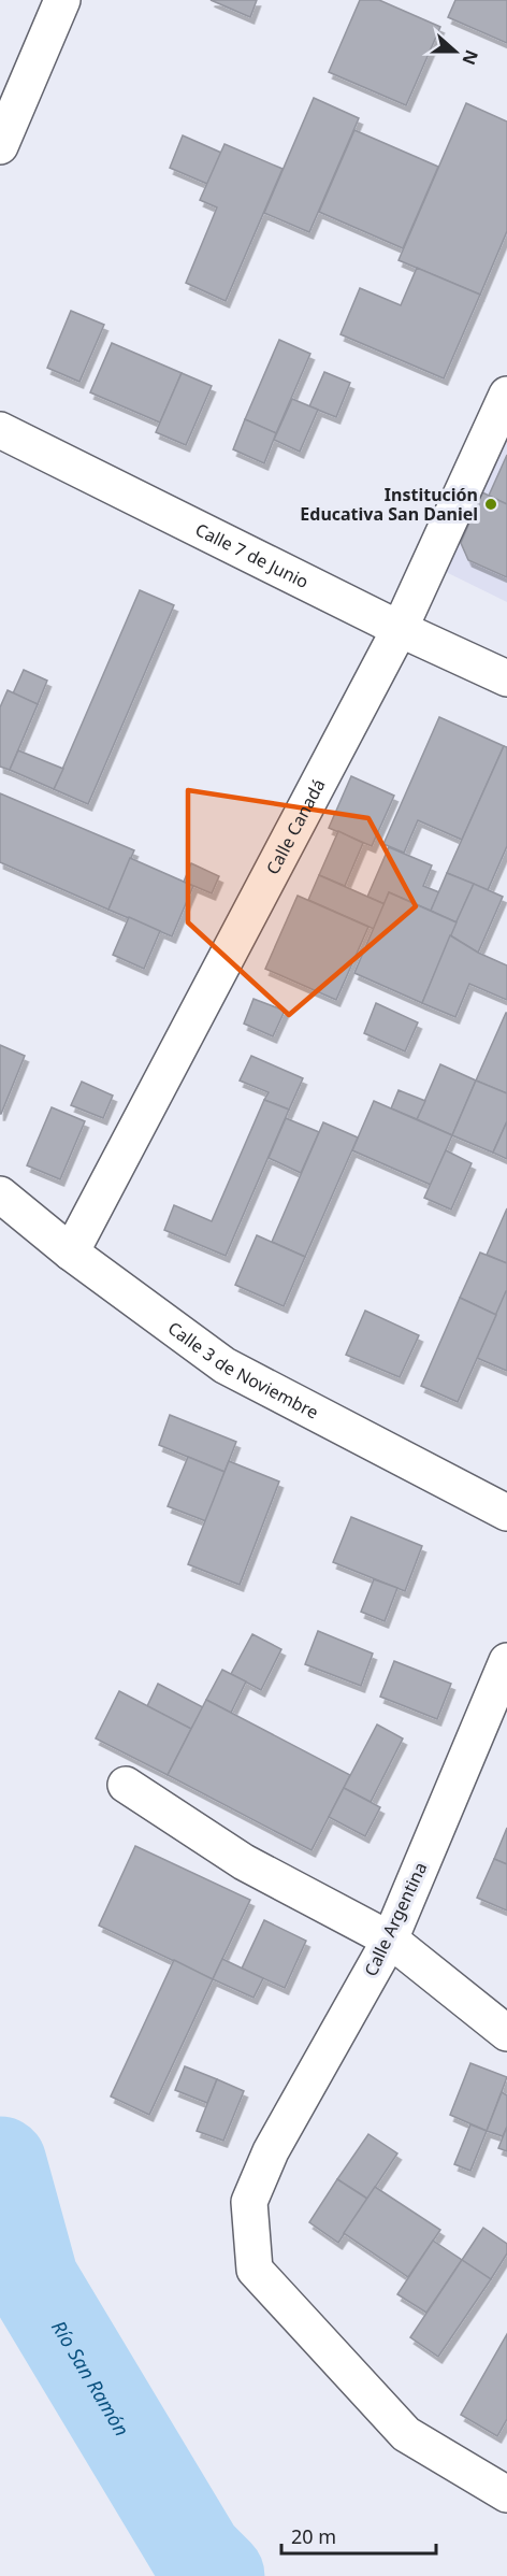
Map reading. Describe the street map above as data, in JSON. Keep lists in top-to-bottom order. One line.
{"streets":{"street":["Calle 7 de Junio","Calle Canadá","Calle 3 de Noviembre","Calle Argentina"]},"crossings":[["Calle 7 de Junio","Calle Canadá"],["Calle Canadá","Calle 3 de Noviembre"]],"water":["Río San Ramón"],"places":["Institución Educativa San Daniel"],"scale_bar":"20 m","north":"right"}
